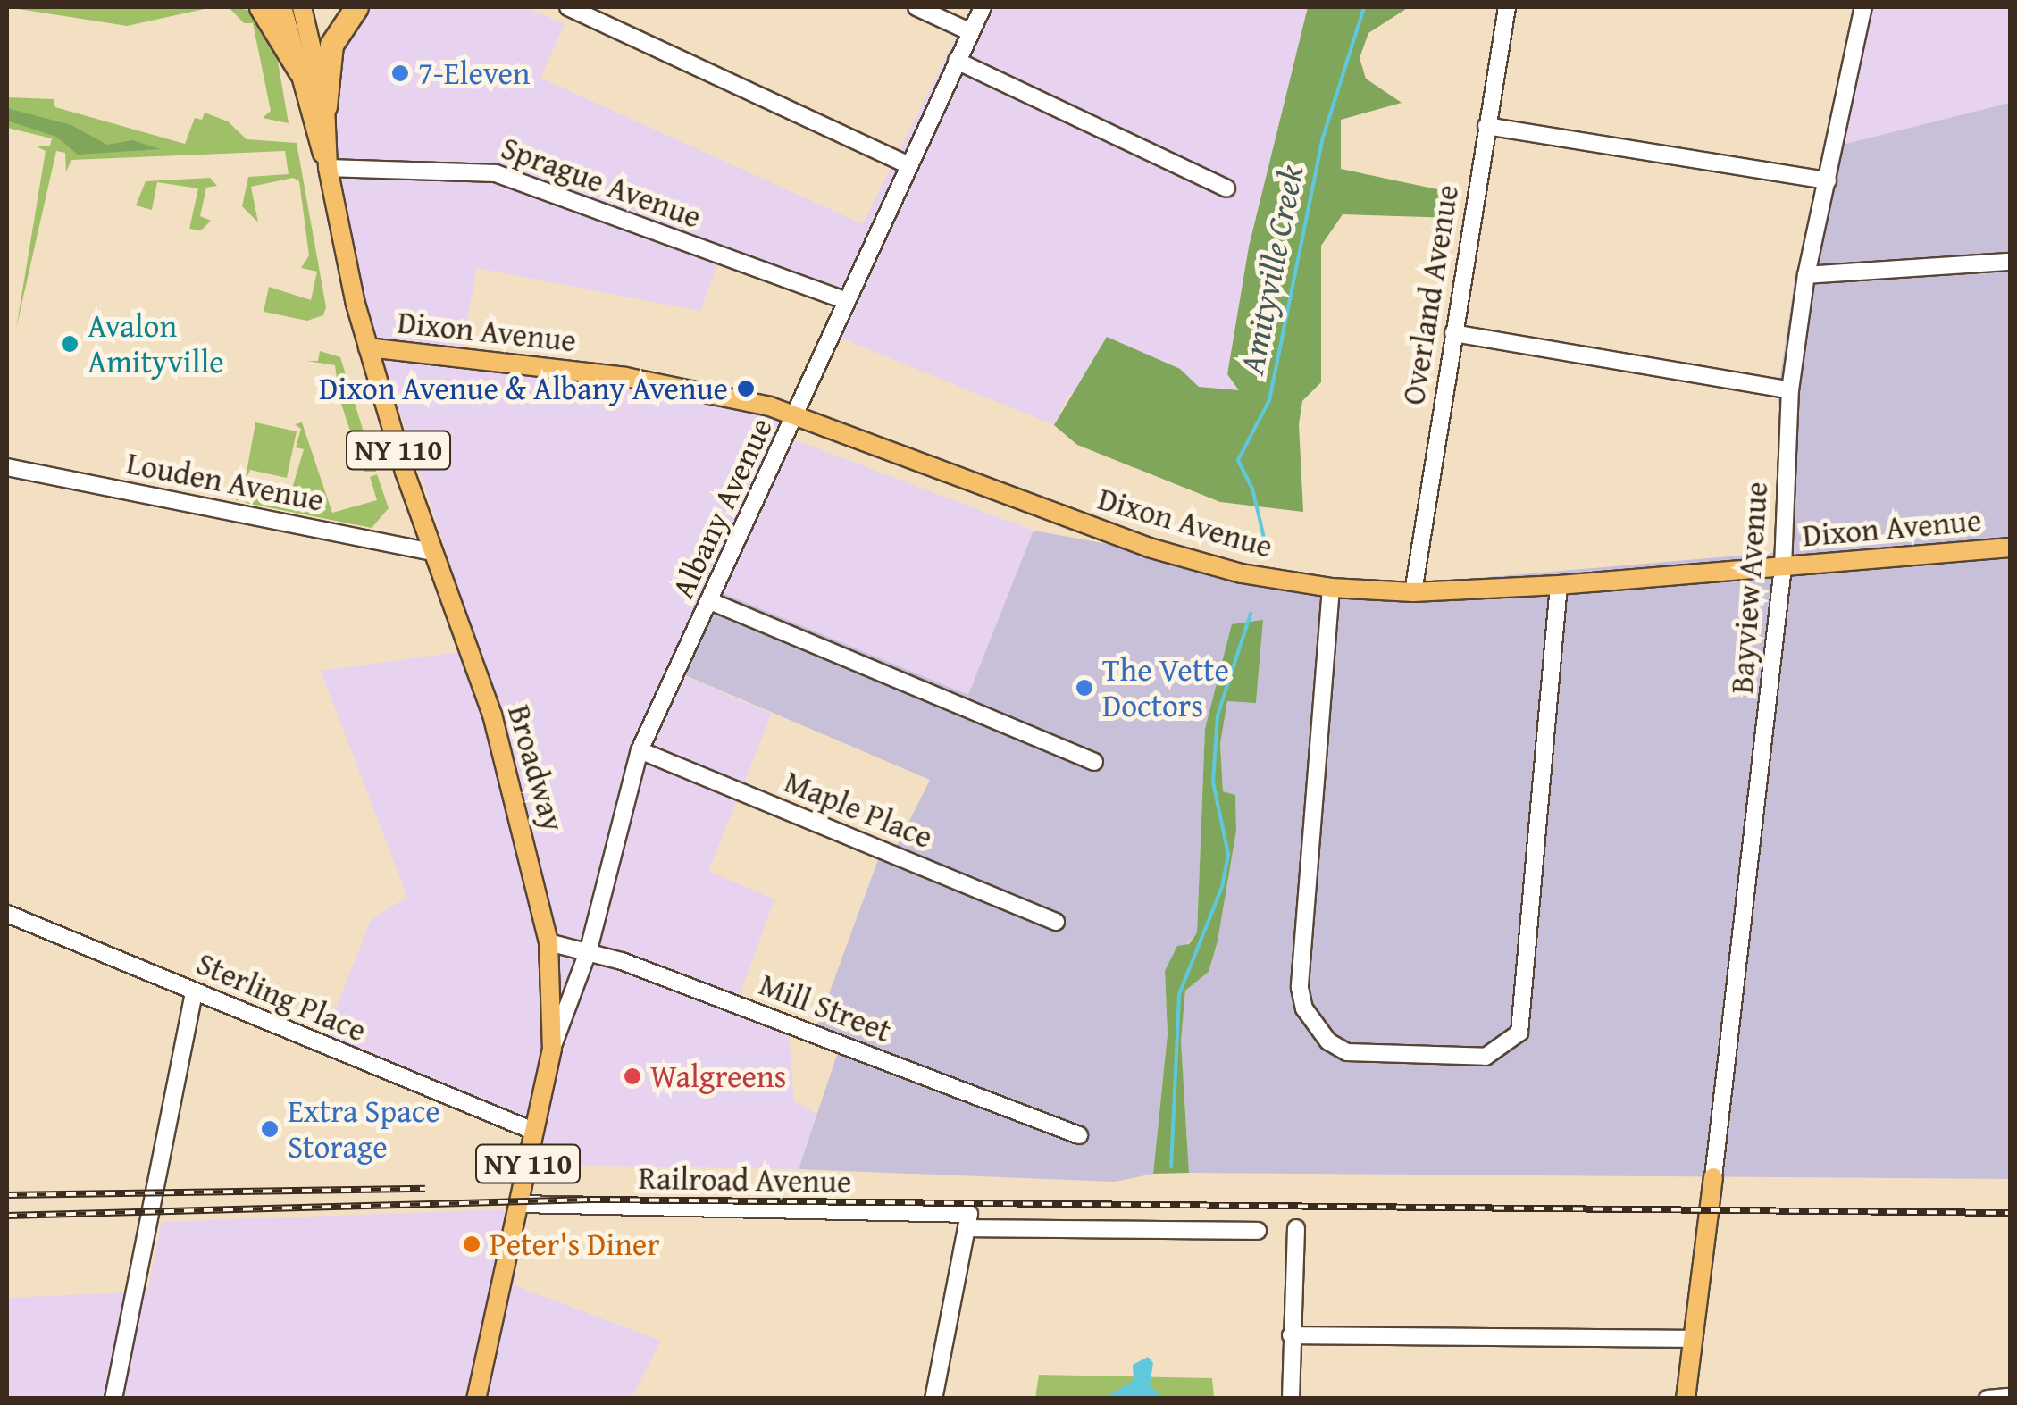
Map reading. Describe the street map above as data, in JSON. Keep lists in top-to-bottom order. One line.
{"streets":{"main road":["Dixon Avenue","NY 110","Broadway"],"street":["Sprague Avenue","Overland Avenue","Louden Avenue","Albany Avenue","Bayview Avenue","Maple Place","Sterling Place","Mill Street","Railroad Avenue"]},"crossings":[["Sprague Avenue","Albany Avenue"],["Sprague Avenue","Broadway"],["Overland Avenue","Dixon Avenue"],["Dixon Avenue","Albany Avenue"],["Dixon Avenue","Bayview Avenue"],["Dixon Avenue","Broadway"],["Louden Avenue","Broadway"],["Albany Avenue","Broadway"],["Albany Avenue","Maple Place"],["Albany Avenue","Mill Street"],["Broadway","Sterling Place"],["Broadway","Mill Street"],["Broadway","Railroad Avenue"]],"water":["Amityville Creek"],"places":["7-Eleven","Avalon Amityville","Dixon Avenue & Albany Avenue","The Vette Doctors","Walgreens","Extra Space Storage","Peter's Diner"]}
